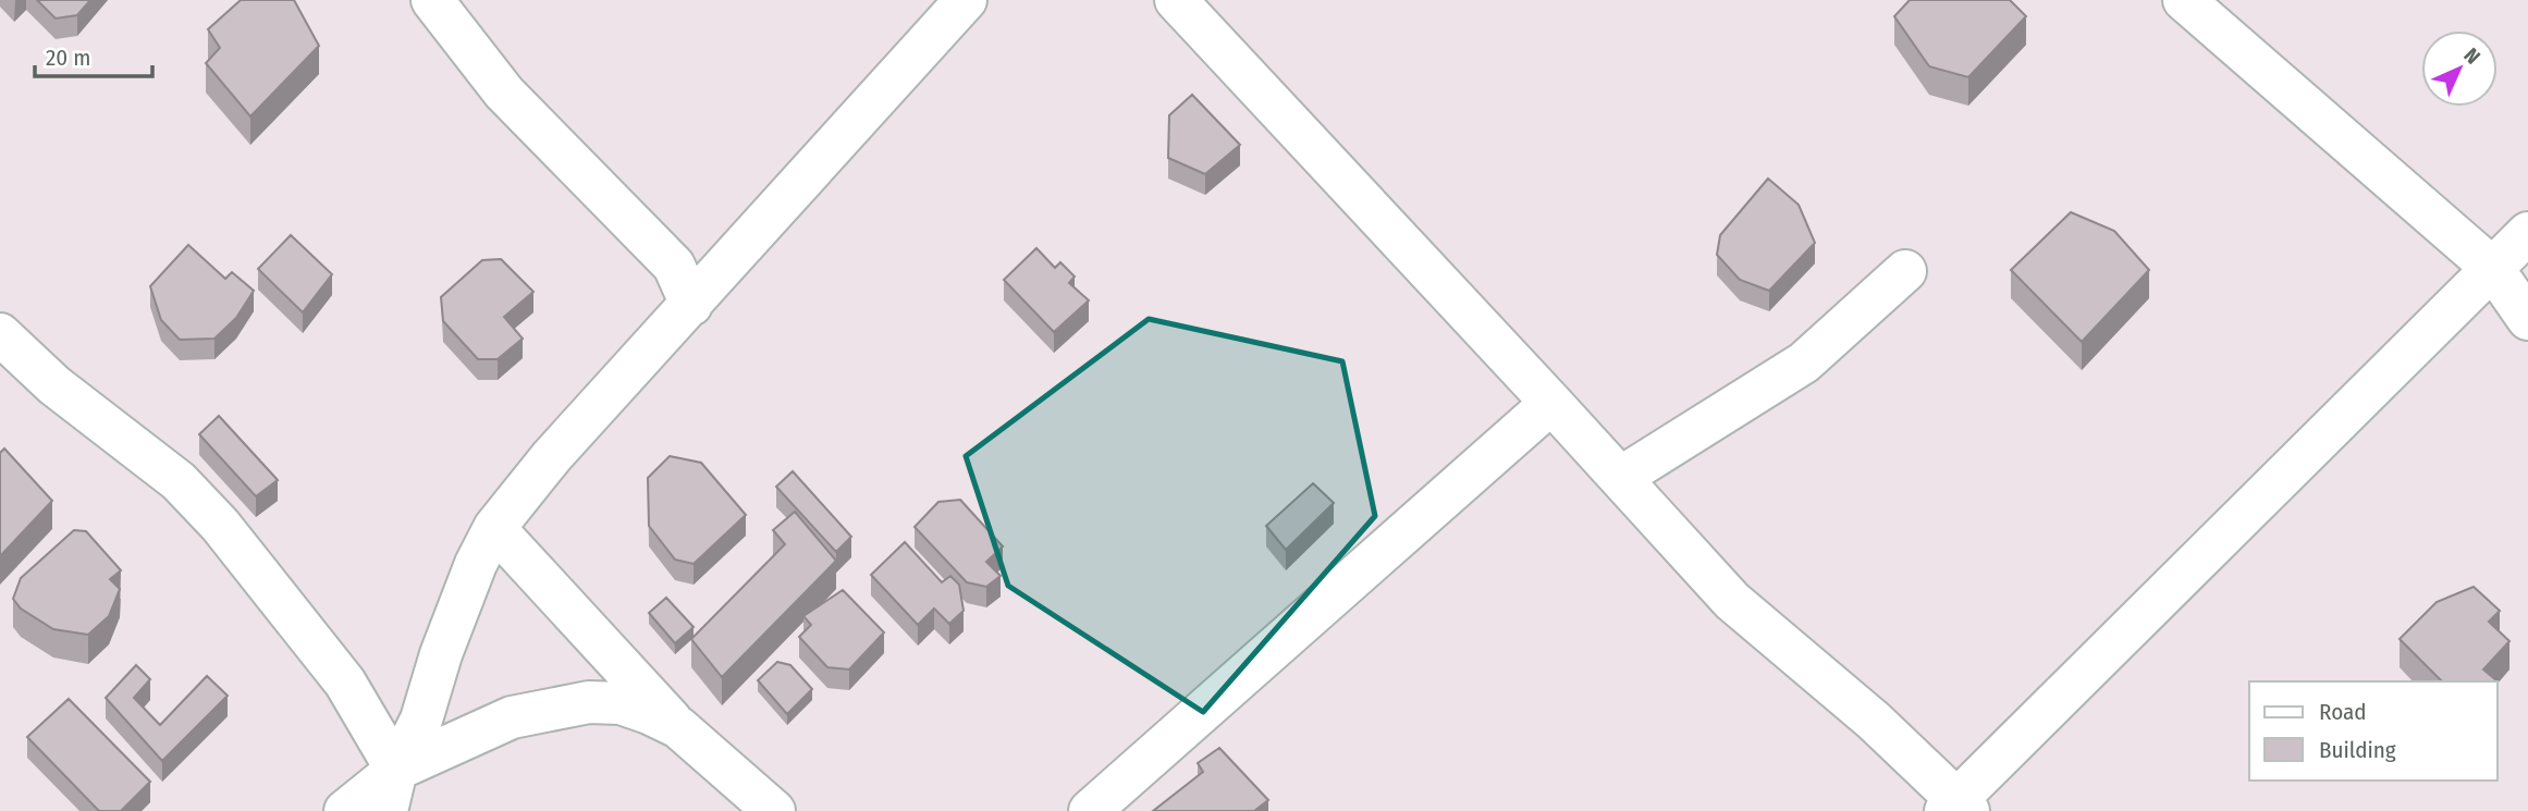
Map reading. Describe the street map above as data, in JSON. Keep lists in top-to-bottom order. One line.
{"legend":["Road","Building"],"scale_bar":"20 m","north":"top right"}
